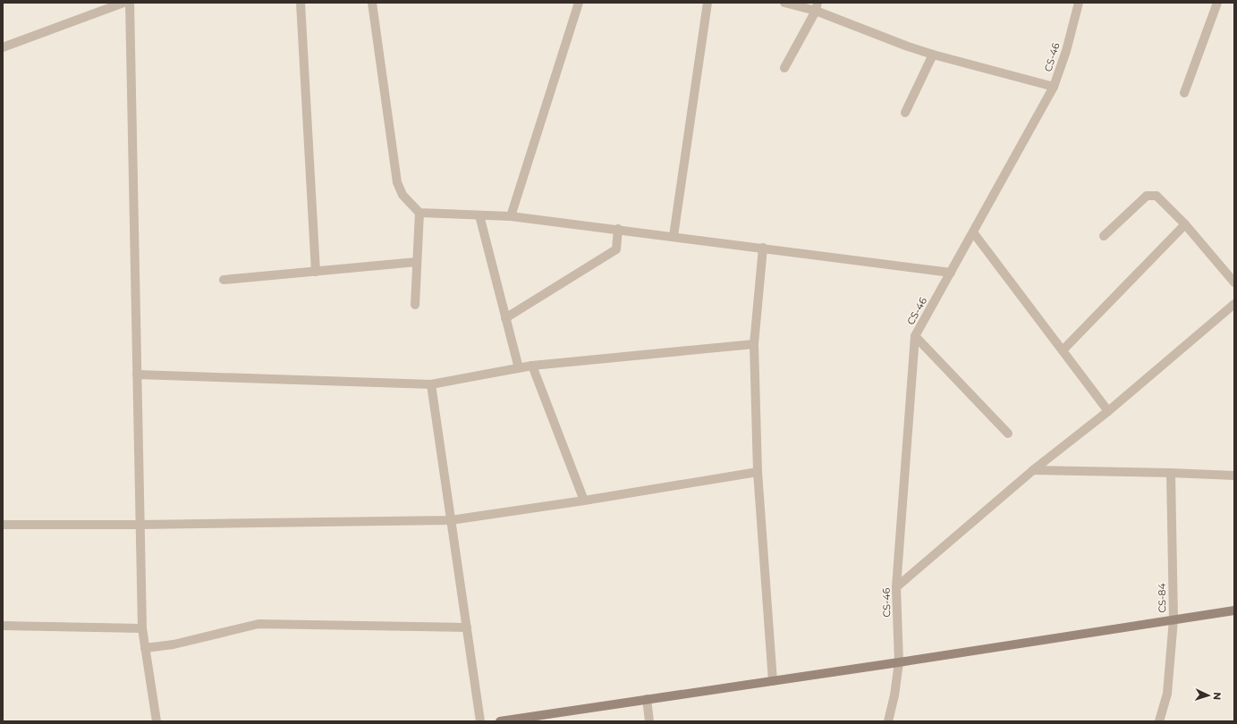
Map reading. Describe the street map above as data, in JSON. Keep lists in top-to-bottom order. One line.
{"streets":{"street":["CS-46","CS-84"]},"north":"right"}
